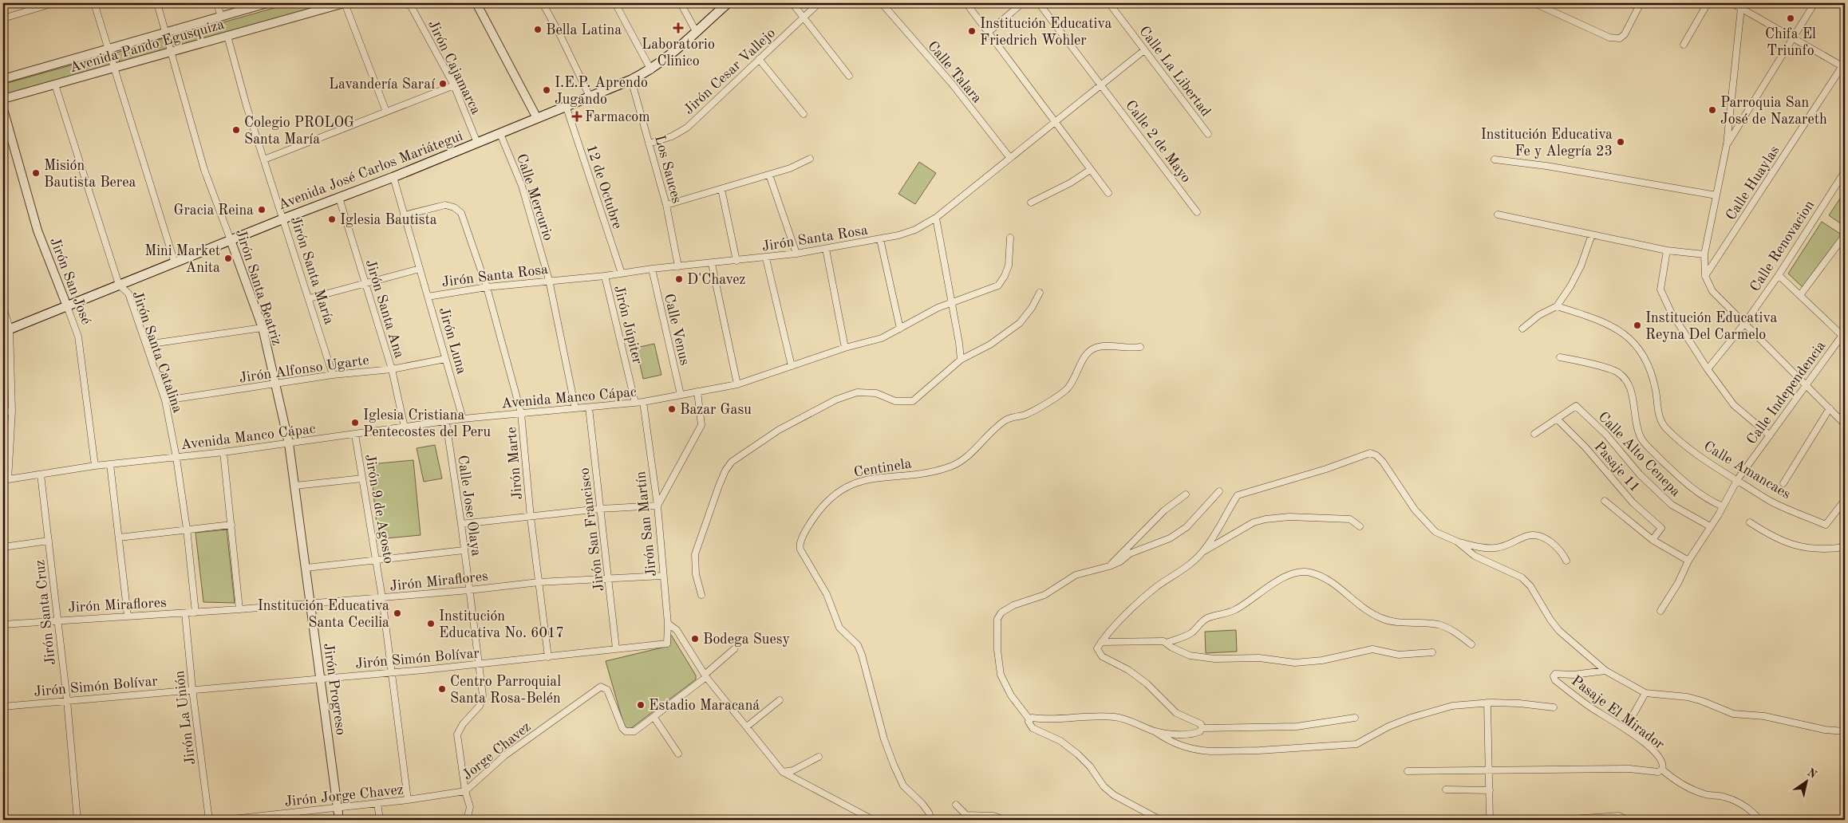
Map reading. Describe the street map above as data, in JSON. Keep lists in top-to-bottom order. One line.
{"streets":{"main road":["Avenida José Carlos Mariátegui"],"street":["Avenida Pando Egusquiza","Jirón Cajamarca","Jirón Cesar Vallejo","Calle La Libertad","Calle Talara","Calle 2 de Mayo","Los Sauces","Calle Huaylas","12 de Octubre","Calle Mercurio","Jirón Santa Rosa","Calle Renovacion","Jirón Santa María","Jirón San José","Jirón Santa Beatriz","Jirón Santa Ana","Jirón Júpiter","Calle Venus","Jirón Luna","Jirón Santa Catalina","Jirón Alfonso Ugarte","Calle Independencia","Avenida Manco Cápac","Calle Alto Cenepa","Jirón Marte","Pasaje 11","Centinela","Calle Amancaes","Calle Jose Olaya","Jirón 9 de Agosto","Jirón San Martín","Jirón San Francisco","Jirón Miraflores","Jirón Santa Cruz","Jirón Simón Bolívar","Jirón Progreso","Pasaje El Mirador","Jirón La Unión","Jorge Chavez","Jirón Jorge Chavez"]},"crossings":[["Avenida Pando Egusquiza","Jirón Santa María"],["Avenida Pando Egusquiza","Jirón Santa Beatriz"],["Avenida Pando Egusquiza","Jirón Santa Catalina"],["Jirón Cajamarca","Avenida José Carlos Mariátegui"],["Jirón Cesar Vallejo","Los Sauces"],["Calle La Libertad","Jirón Santa Rosa"],["Calle Talara","Jirón Santa Rosa"],["Calle 2 de Mayo","Jirón Santa Rosa"],["Los Sauces","Avenida José Carlos Mariátegui"],["Los Sauces","Jirón Santa Rosa"],["Avenida José Carlos Mariátegui","12 de Octubre"],["Avenida José Carlos Mariátegui","Calle Mercurio"],["Avenida José Carlos Mariátegui","Jirón Santa María"],["Avenida José Carlos Mariátegui","Jirón San José"],["Avenida José Carlos Mariátegui","Jirón Santa Beatriz"],["Avenida José Carlos Mariátegui","Jirón Santa Ana"],["Avenida José Carlos Mariátegui","Jirón Luna"],["Avenida José Carlos Mariátegui","Jirón Santa Catalina"],["12 de Octubre","Jirón Santa Rosa"],["Calle Mercurio","Jirón Santa Rosa"],["Calle Mercurio","Avenida Manco Cápac"],["Jirón Santa Rosa","Jirón Júpiter"],["Jirón Santa Rosa","Calle Venus"],["Jirón Santa Rosa","Jirón Luna"],["Jirón Santa Rosa","Jirón Marte"],["Jirón Santa María","Jirón Alfonso Ugarte"],["Jirón San José","Avenida Manco Cápac"],["Jirón Santa Beatriz","Jirón Alfonso Ugarte"],["Jirón Santa Beatriz","Avenida Manco Cápac"],["Jirón Santa Beatriz","Jirón Progreso"],["Jirón Santa Ana","Jirón Alfonso Ugarte"],["Jirón Santa Ana","Avenida Manco Cápac"],["Jirón Júpiter","Avenida Manco Cápac"],["Calle Venus","Avenida Manco Cápac"],["Jirón Luna","Jirón Alfonso Ugarte"],["Jirón Luna","Avenida Manco Cápac"],["Jirón Luna","Jirón Marte"],["Jirón Santa Catalina","Jirón Alfonso Ugarte"],["Jirón Santa Catalina","Avenida Manco Cápac"],["Jirón Santa Catalina","Jirón Miraflores"],["Calle Independencia","Calle Alto Cenepa"],["Calle Independencia","Calle Amancaes"],["Avenida Manco Cápac","Jirón Marte"],["Avenida Manco Cápac","Calle Jose Olaya"],["Avenida Manco Cápac","Jirón 9 de Agosto"],["Avenida Manco Cápac","Jirón San Martín"],["Avenida Manco Cápac","Jirón San Francisco"],["Avenida Manco Cápac","Jirón Santa Cruz"],["Avenida Manco Cápac","Jirón Progreso"],["Calle Alto Cenepa","Pasaje 11"],["Jirón Marte","Jirón Miraflores"],["Jirón Marte","Jirón Simón Bolívar"],["Calle Jose Olaya","Jirón Miraflores"],["Calle Jose Olaya","Jirón Simón Bolívar"],["Calle Jose Olaya","Jorge Chavez"],["Calle Jose Olaya","Jirón Jorge Chavez"],["Jirón 9 de Agosto","Jirón Miraflores"],["Jirón 9 de Agosto","Jirón Simón Bolívar"],["Jirón 9 de Agosto","Jirón Jorge Chavez"],["Jirón San Martín","Jirón Miraflores"],["Jirón San Martín","Jirón Simón Bolívar"],["Jirón San Francisco","Jirón Miraflores"],["Jirón San Francisco","Jirón Simón Bolívar"],["Jirón Miraflores","Jirón Santa Cruz"],["Jirón Miraflores","Jirón Progreso"],["Jirón Miraflores","Jirón La Unión"],["Jirón Santa Cruz","Jirón Simón Bolívar"],["Jirón Simón Bolívar","Jirón Progreso"],["Jirón Simón Bolívar","Jirón La Unión"],["Jirón Progreso","Jirón Jorge Chavez"],["Jorge Chavez","Jirón Jorge Chavez"]],"places":{"other":["Chifa El Triunfo","Bella Latina","Institución Educativa Friedrich Wohler","Lavandería Saraí","I.E.P. Aprendo Jugando","Parroquia San José de Nazareth","Colegio PROLOG Santa María","Institución Educativa Fe y Alegría 23","Misión Bautista Berea","Gracia Reina","Iglesia Bautista","Mini Market Anita","D'Chavez","Institución Educativa Reyna Del Carmelo","Bazar Gasu","Iglesia Cristiana Pentecostes del Peru","Institución Educativa Santa Cecilia","Institución Educativa No. 6017","Bodega Suesy","Centro Parroquial Santa Rosa-Belén","Estadio Maracaná"],"health":["Laboratorio Clinico","Farmacom"]},"north":"top right"}
